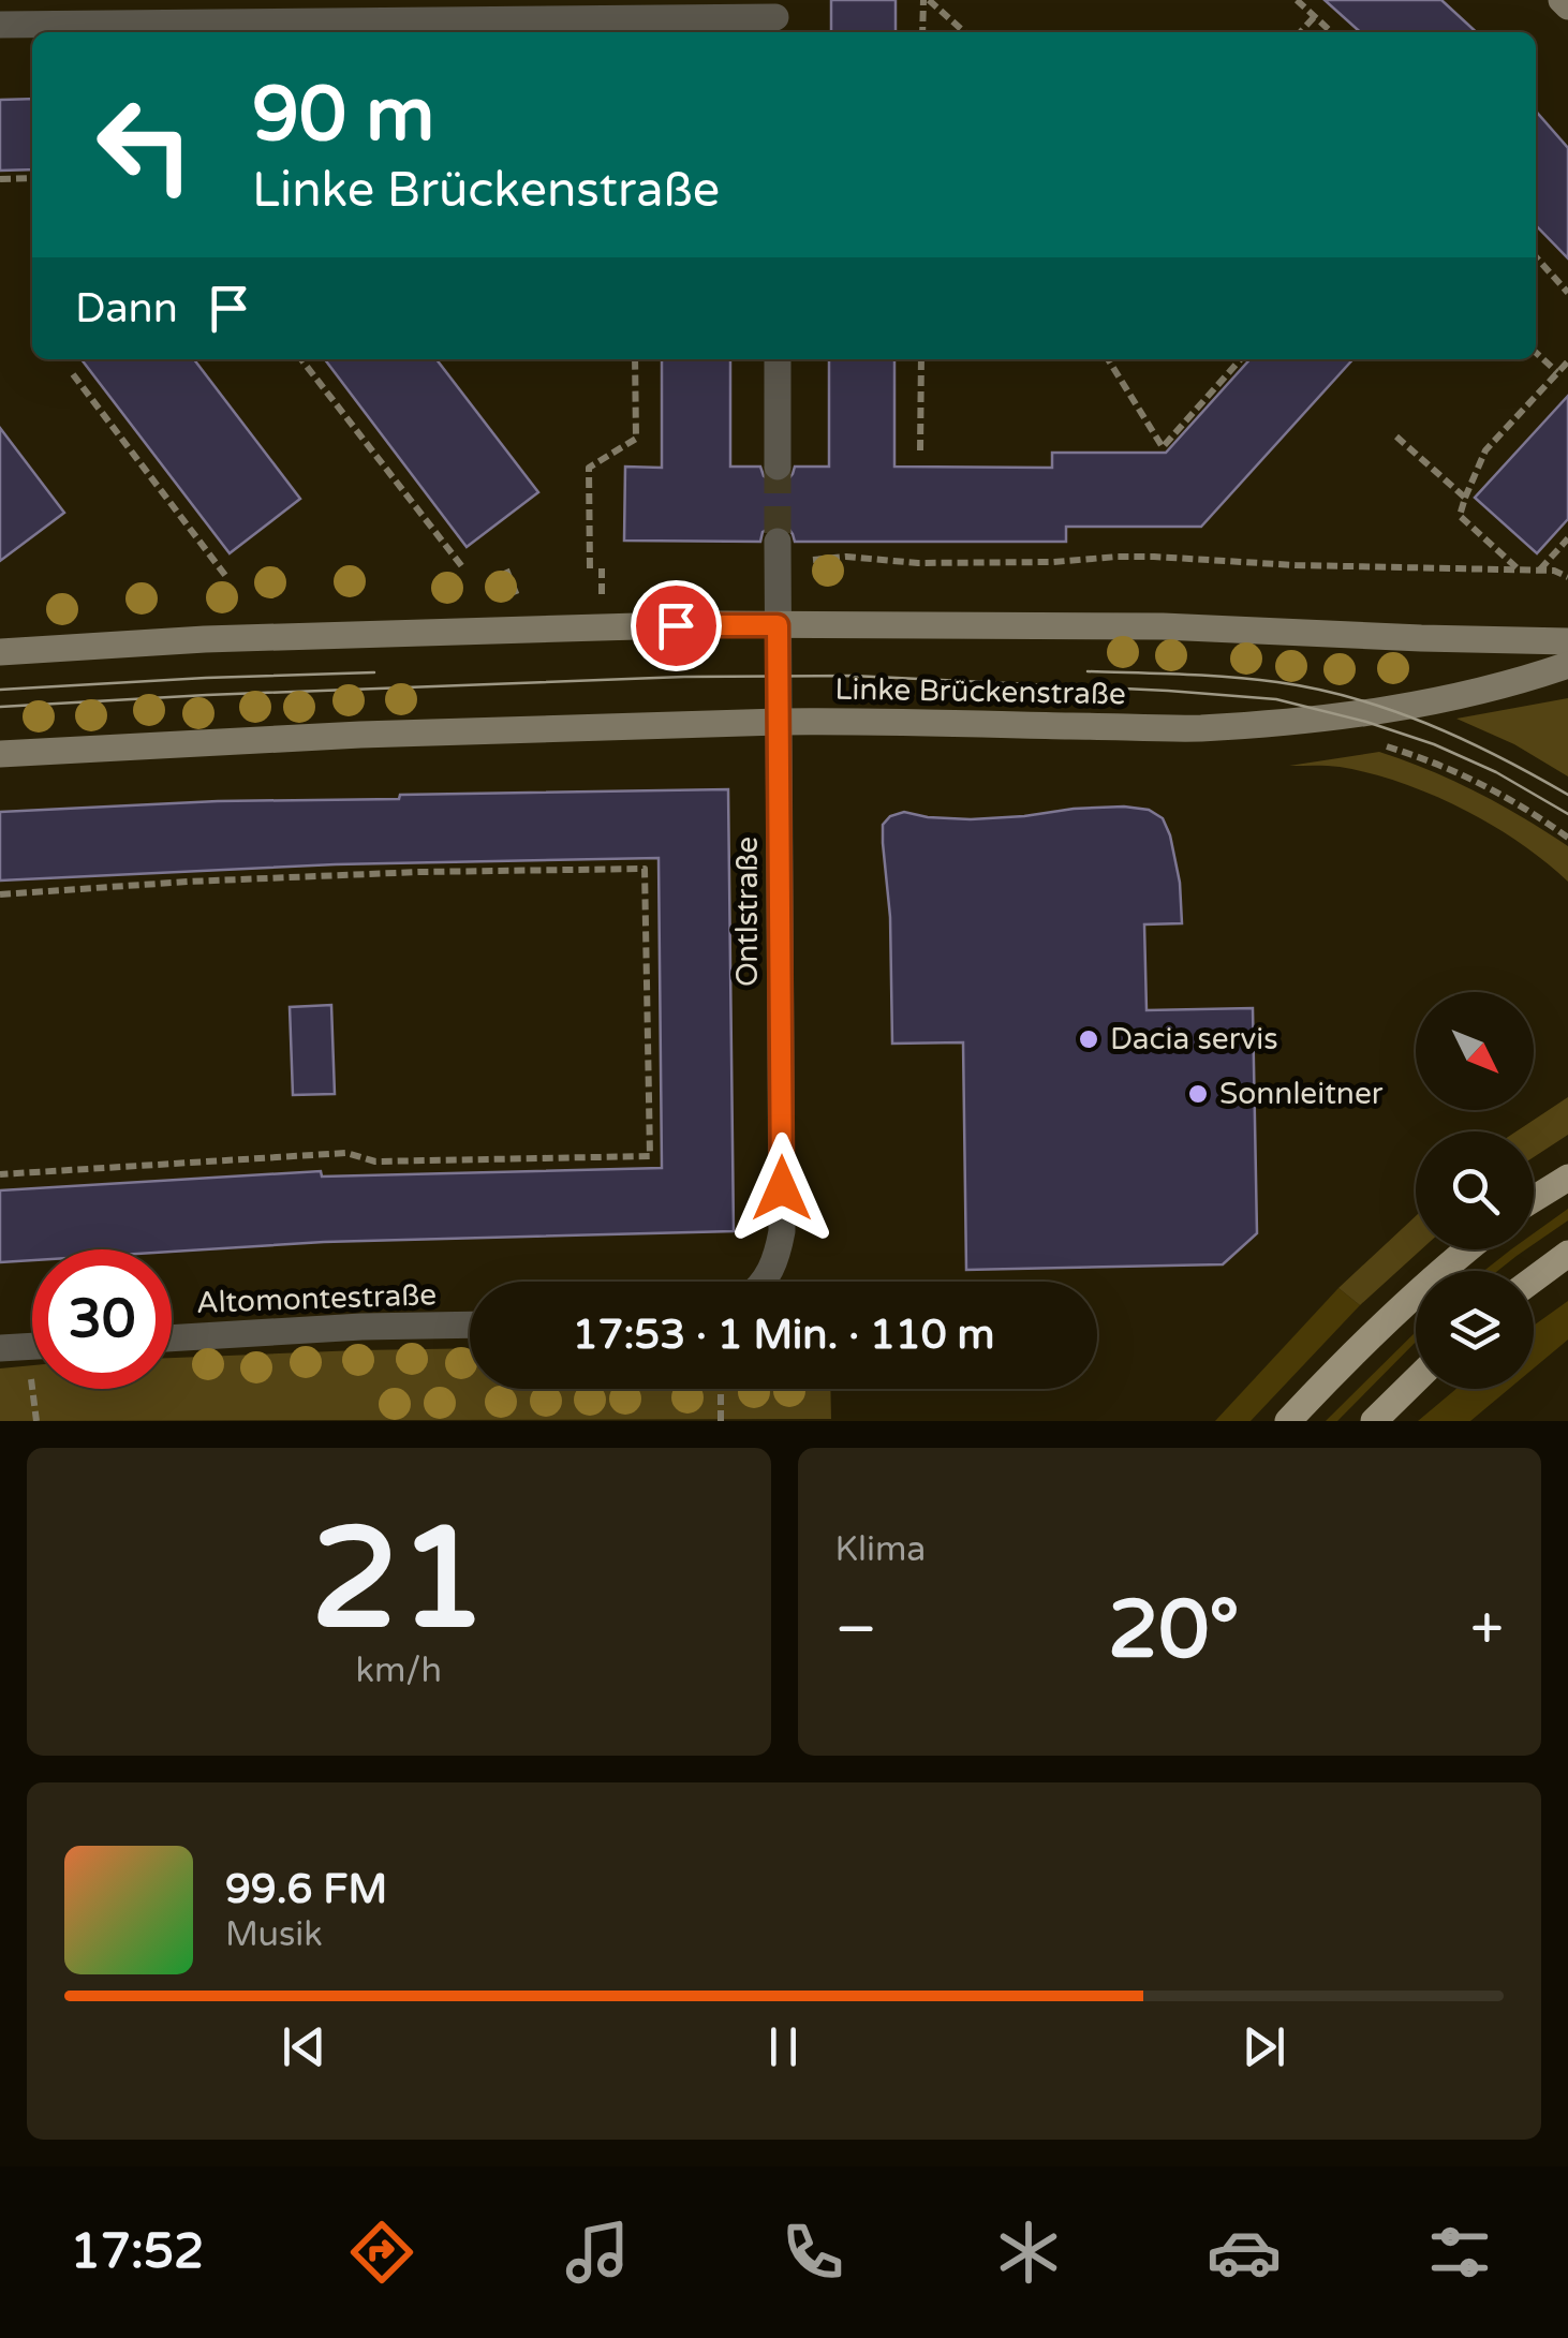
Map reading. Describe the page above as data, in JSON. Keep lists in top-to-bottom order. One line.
{"streets":{"main road":["Linke Brückenstraße"],"street":["Ontlstraße","Altomontestraße"]},"crossings":[["Linke Brückenstraße","Ontlstraße"]],"places":["Dacia servis","Sonnleitner"],"north":"bottom right","page":{"turn":["90 m","Linke Brückenstraße"],"then":"Dann","limit":"30","trip":"17:53 · 1 Min. · 110 m","tile":[["21","km/h"],"Klima"],"heat":["−","20°","+"],"song":["99.6 FM","Musik"],"tabs":"17:52"}}
